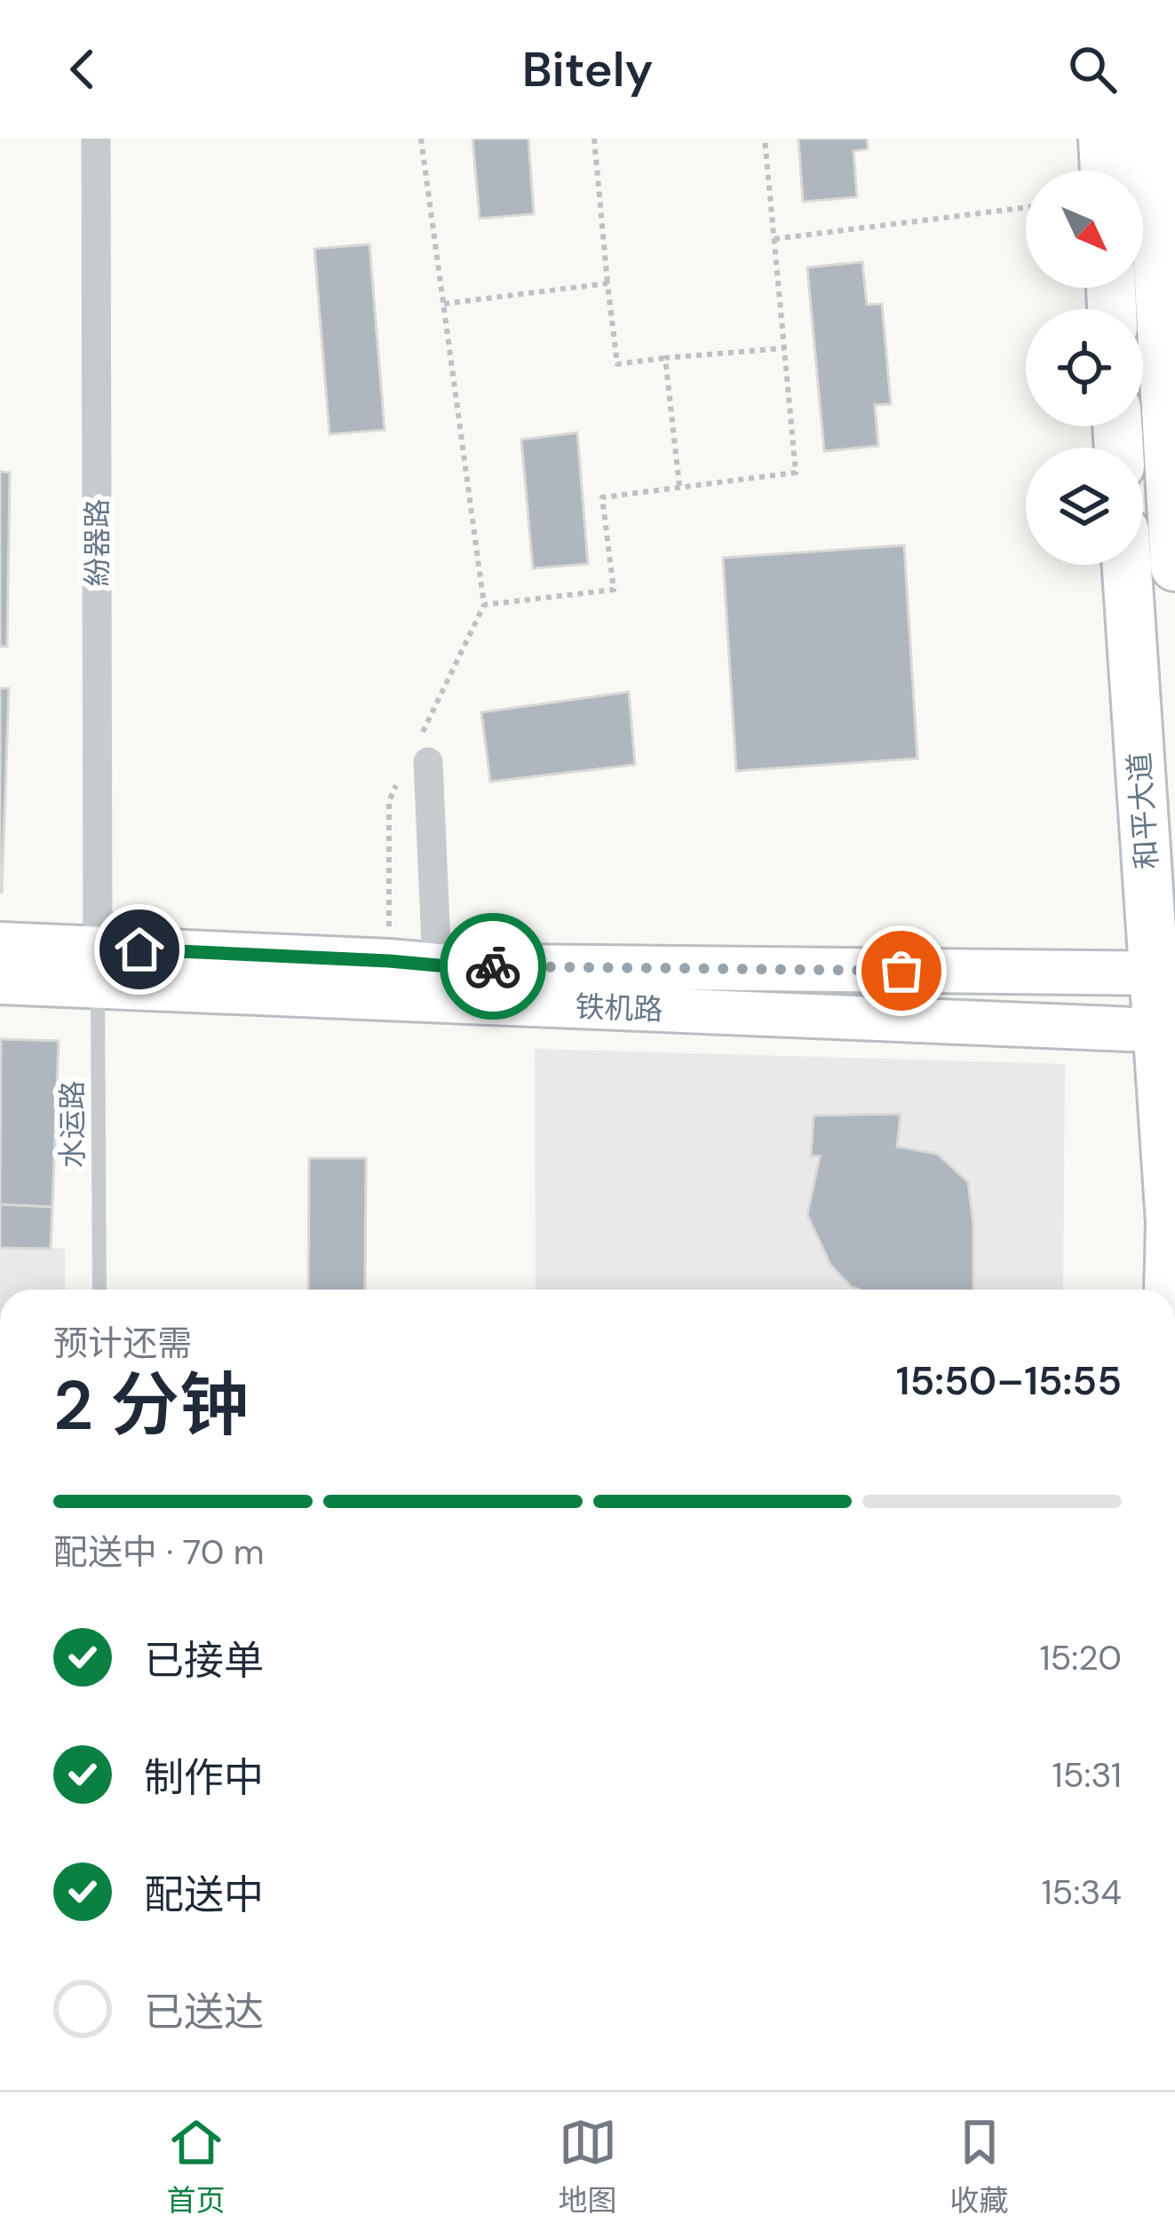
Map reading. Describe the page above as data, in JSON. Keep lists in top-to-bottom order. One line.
{"streets":{"main road":["和平大道","铁机路"],"street":["紛器路"],"lane":["水运路"]},"crossings":[["紛器路","铁机路"],["紛器路","水运路"],["和平大道","铁机路"],["铁机路","水运路"]],"north":"bottom right","page":{"header":"Bitely","heading":["2 分钟","预计还需","15:50–15:55"],"bar":"配送中 · 70 m","list":[["已接单","15:20"],["制作中","15:31"],["配送中","15:34"],"已送达"],"tabs":["首页","地图","收藏"]}}
